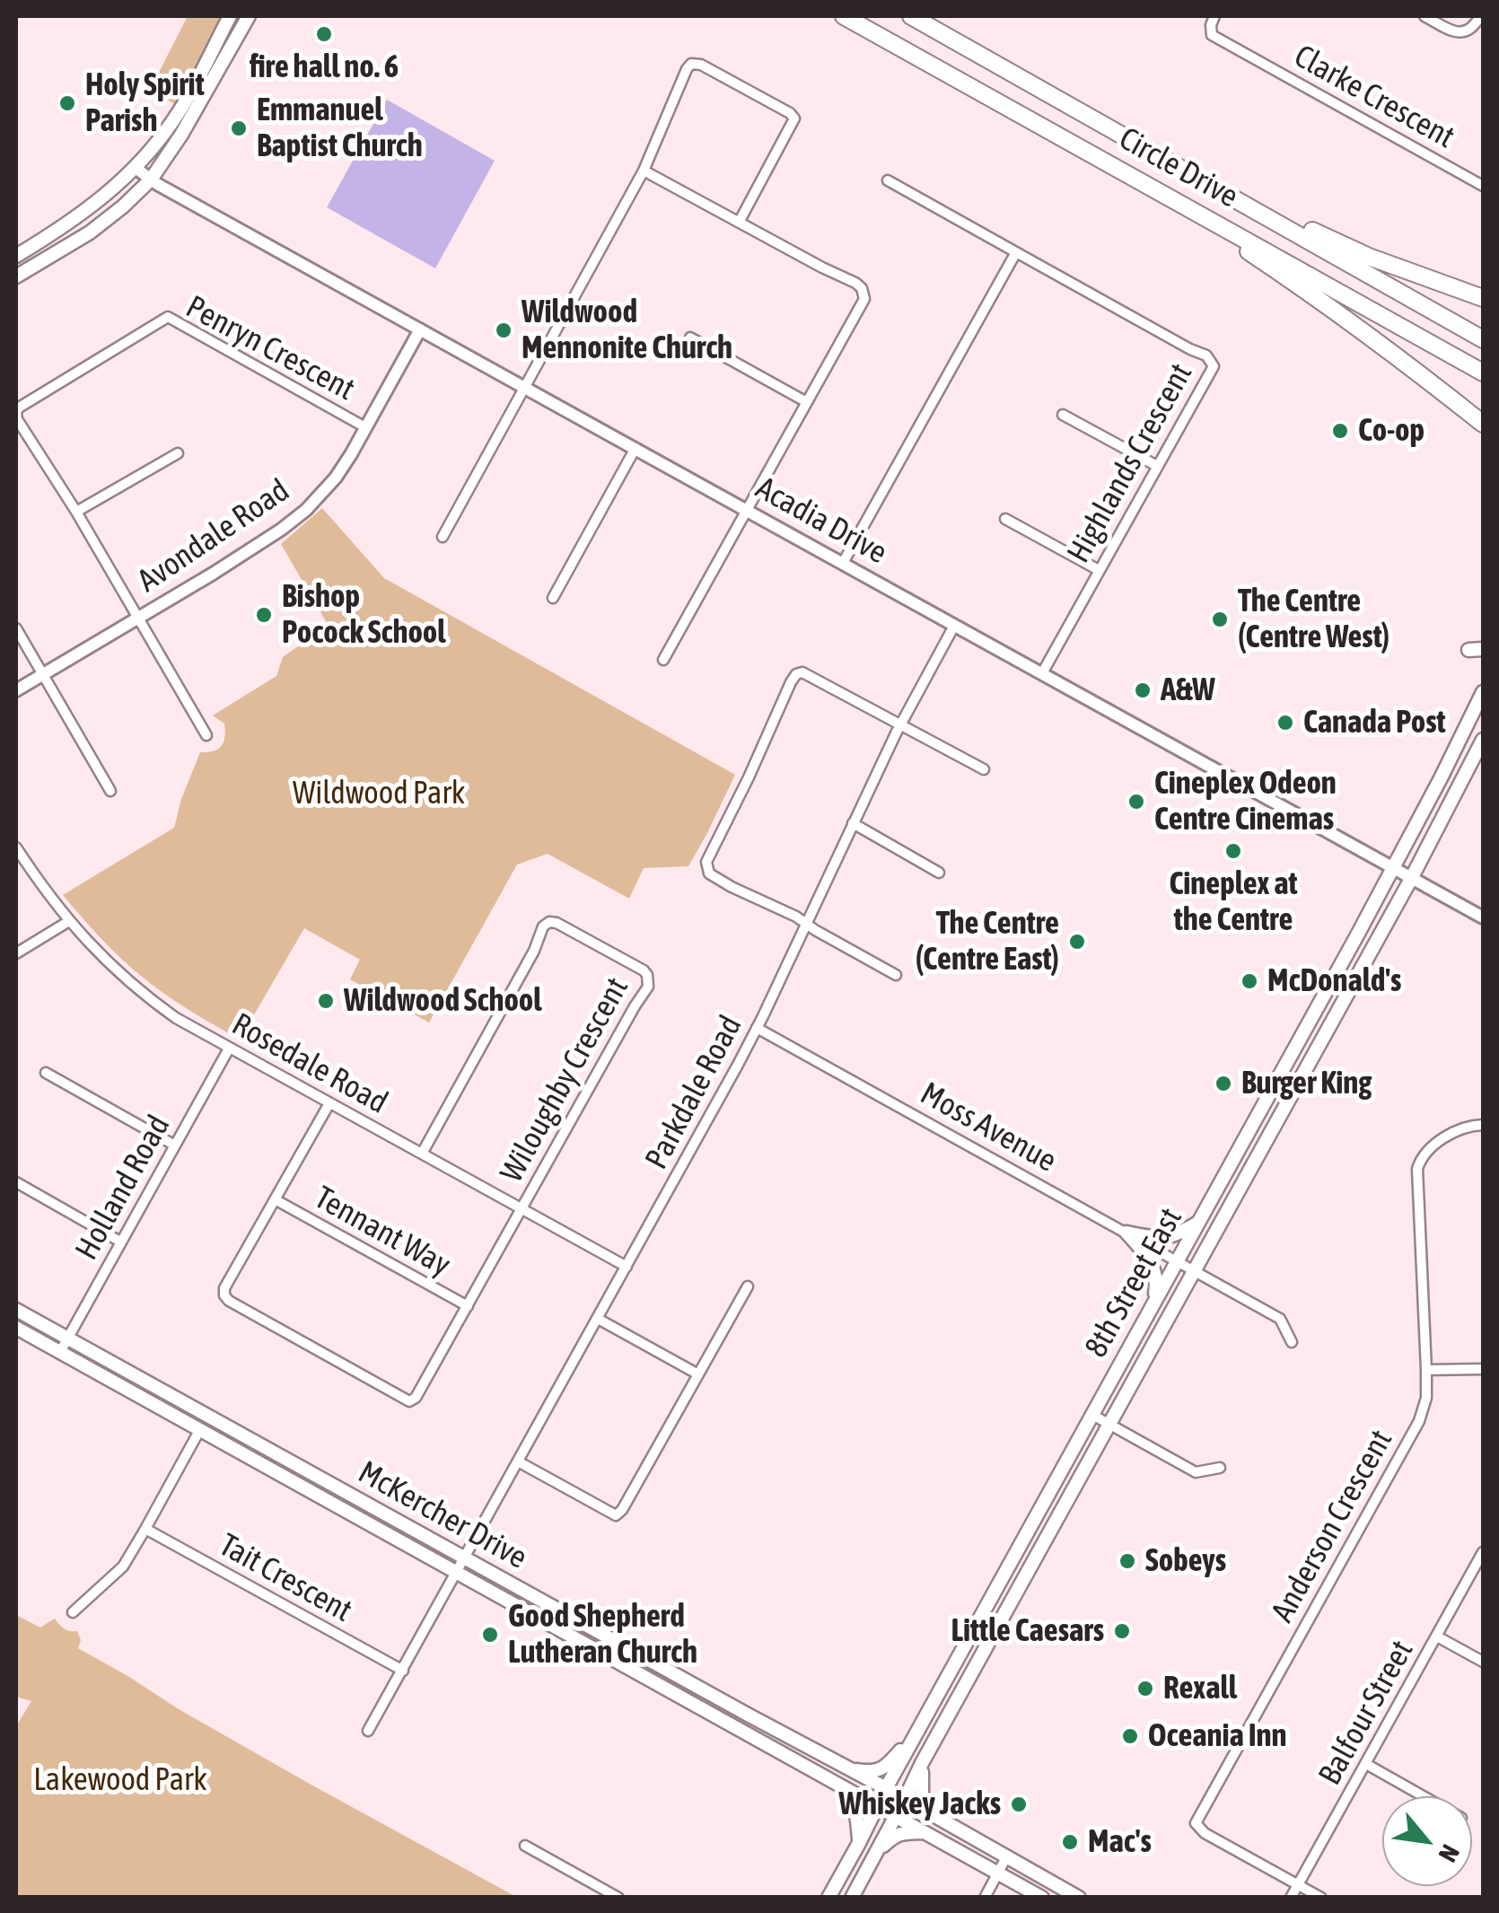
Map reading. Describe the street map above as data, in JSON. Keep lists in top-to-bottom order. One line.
{"streets":{"highway":["Circle Drive"],"main road":["8th Street East","McKercher Drive"],"street":["Clarke Crescent","Penryn Crescent","Highlands Crescent","Acadia Drive","Avondale Road","Rosedale Road","Wiloughby Crescent","Parkdale Road","Moss Avenue","Holland Road","Tennant Way","Anderson Crescent","Tait Crescent","Balfour Street"]},"crossings":[["Penryn Crescent","Avondale Road"],["Highlands Crescent","Acadia Drive"],["Acadia Drive","Avondale Road"],["Acadia Drive","Parkdale Road"],["Acadia Drive","8th Street East"],["Rosedale Road","Wiloughby Crescent"],["Rosedale Road","Parkdale Road"],["Rosedale Road","Holland Road"],["Wiloughby Crescent","Tennant Way"],["Parkdale Road","Moss Avenue"],["Parkdale Road","McKercher Drive"],["Moss Avenue","8th Street East"],["Holland Road","McKercher Drive"],["8th Street East","McKercher Drive"],["Anderson Crescent","Balfour Street"]],"parks":["Wildwood Park","Lakewood Park"],"places":["fire hall no. 6","Holy Spirit Parish","Emmanuel Baptist Church","Wildwood Mennonite Church","Co-op","Bishop Pocock School","The Centre (Centre West)","A&W","Canada Post","Cineplex Odeon Centre Cinemas","Cineplex at the Centre","The Centre (Centre East)","McDonald's","Wildwood School","Burger King","Sobeys","Little Caesars","Good Shepherd Lutheran Church","Rexall","Oceania Inn","Whiskey Jacks","Mac's"],"north":"bottom right"}
